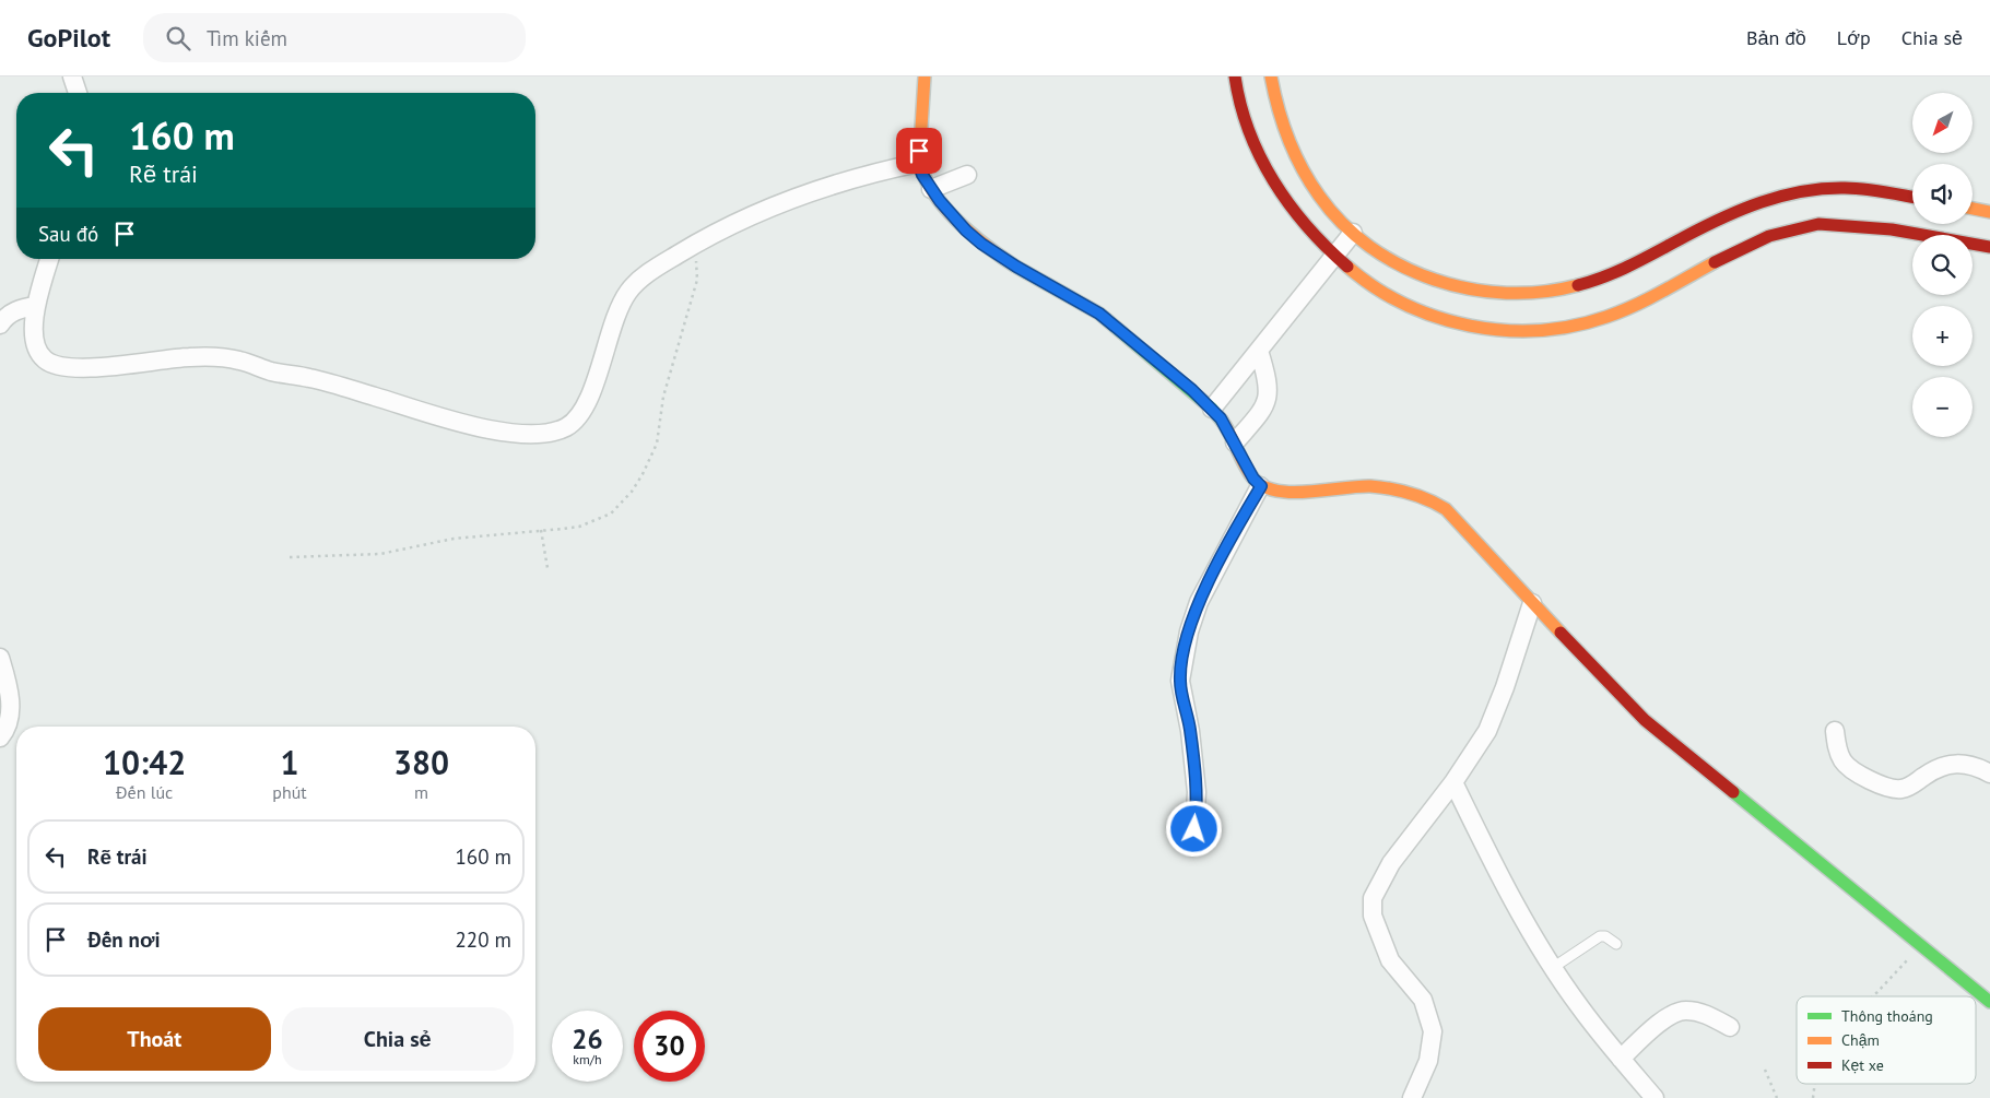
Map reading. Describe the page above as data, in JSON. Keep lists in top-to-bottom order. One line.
{"legend":["Thông thoáng","Chậm","Kẹt xe"],"north":"bottom left","page":{"header":"GoPilot","search":"Tìm kiếm","nav":["Bản đồ","Lớp","Chia sẻ"],"map_buttons":["+","−"],"turn":["160 m","Rẽ trái"],"then":"Sau đó","eta":["10:42","Đến lúc","1","phút","380","m"],"list":[{"name":"Rẽ trái","value":"160 m"},{"name":"Đến nơi","value":"220 m"}],"buttons":["Thoát","Chia sẻ"],"speed":"26 km/h","limit":"30"}}
